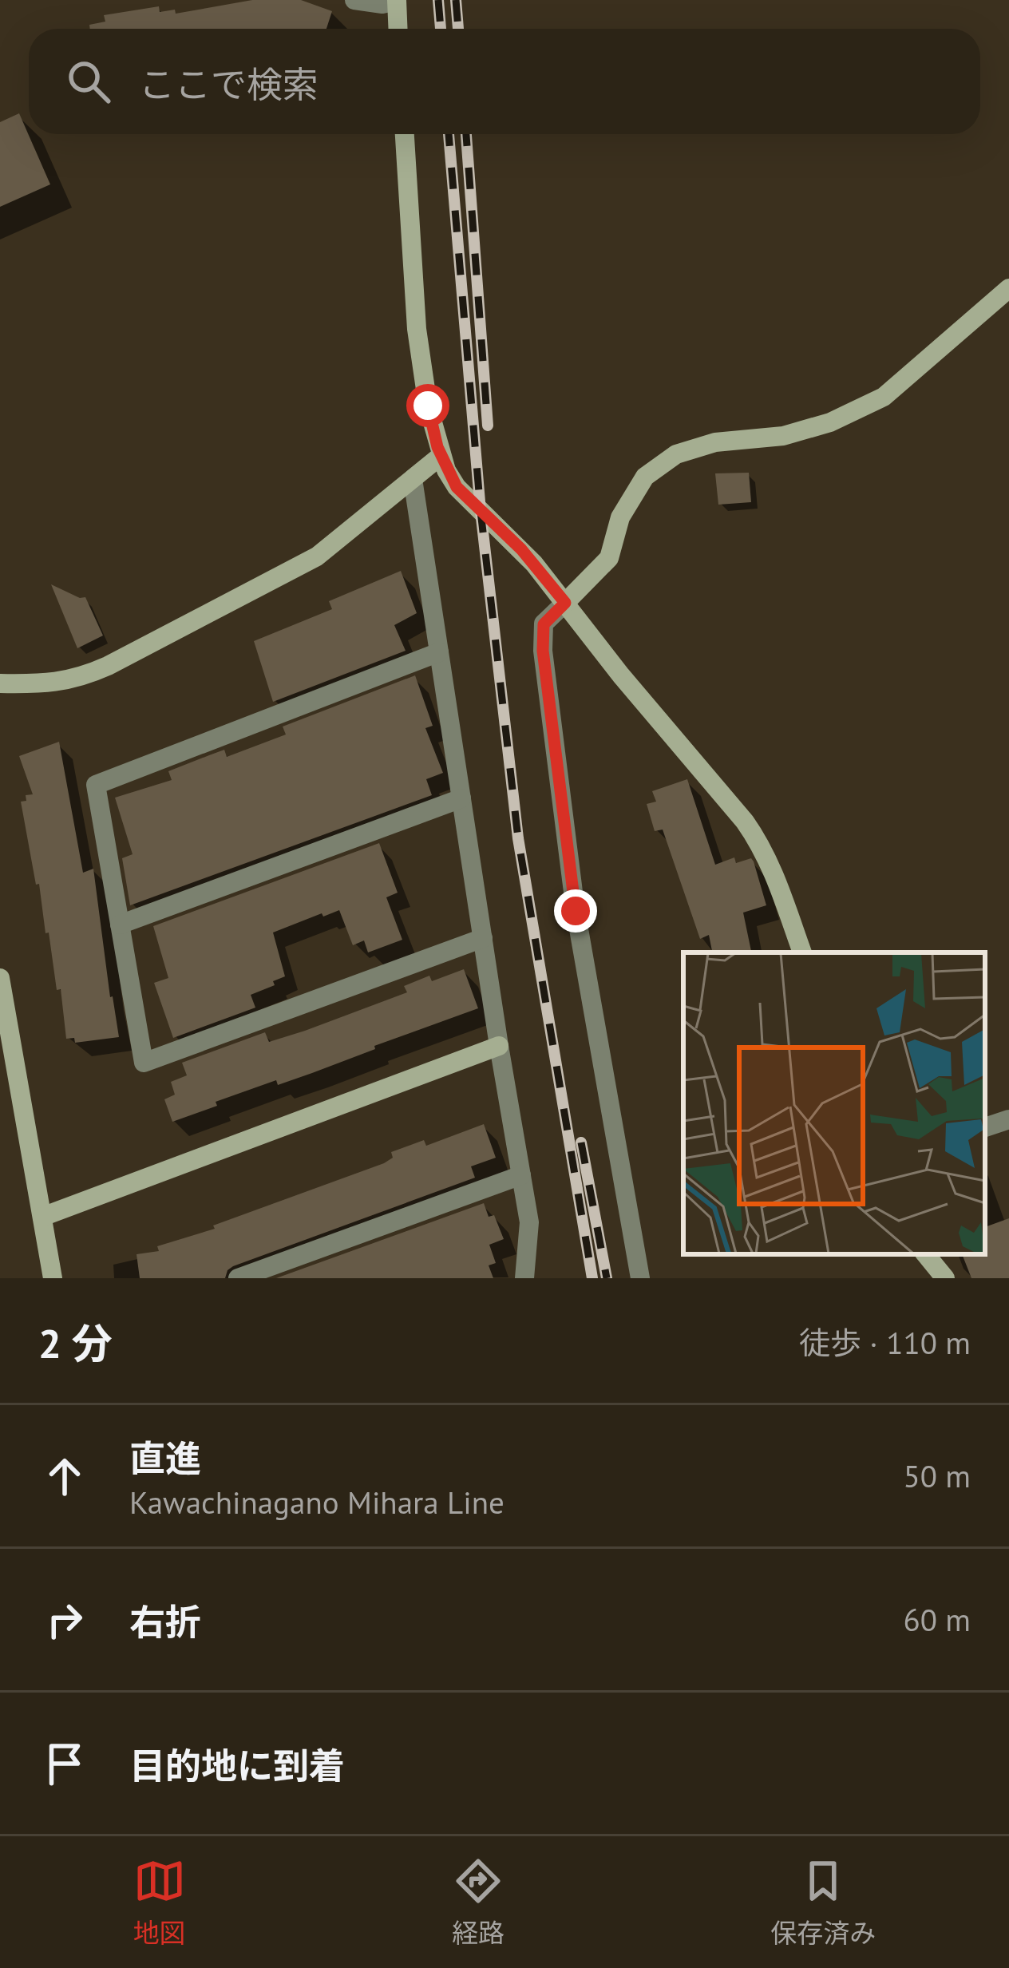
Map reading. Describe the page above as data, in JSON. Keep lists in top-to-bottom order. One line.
{"page":{"search":"ここで検索","heading":["2 分","徒歩 · 110 m"],"list":[["直進","Kawachinagano Mihara Line","50 m"],["右折","60 m"],"目的地に到着"],"nav":["地図","経路","保存済み"]}}
